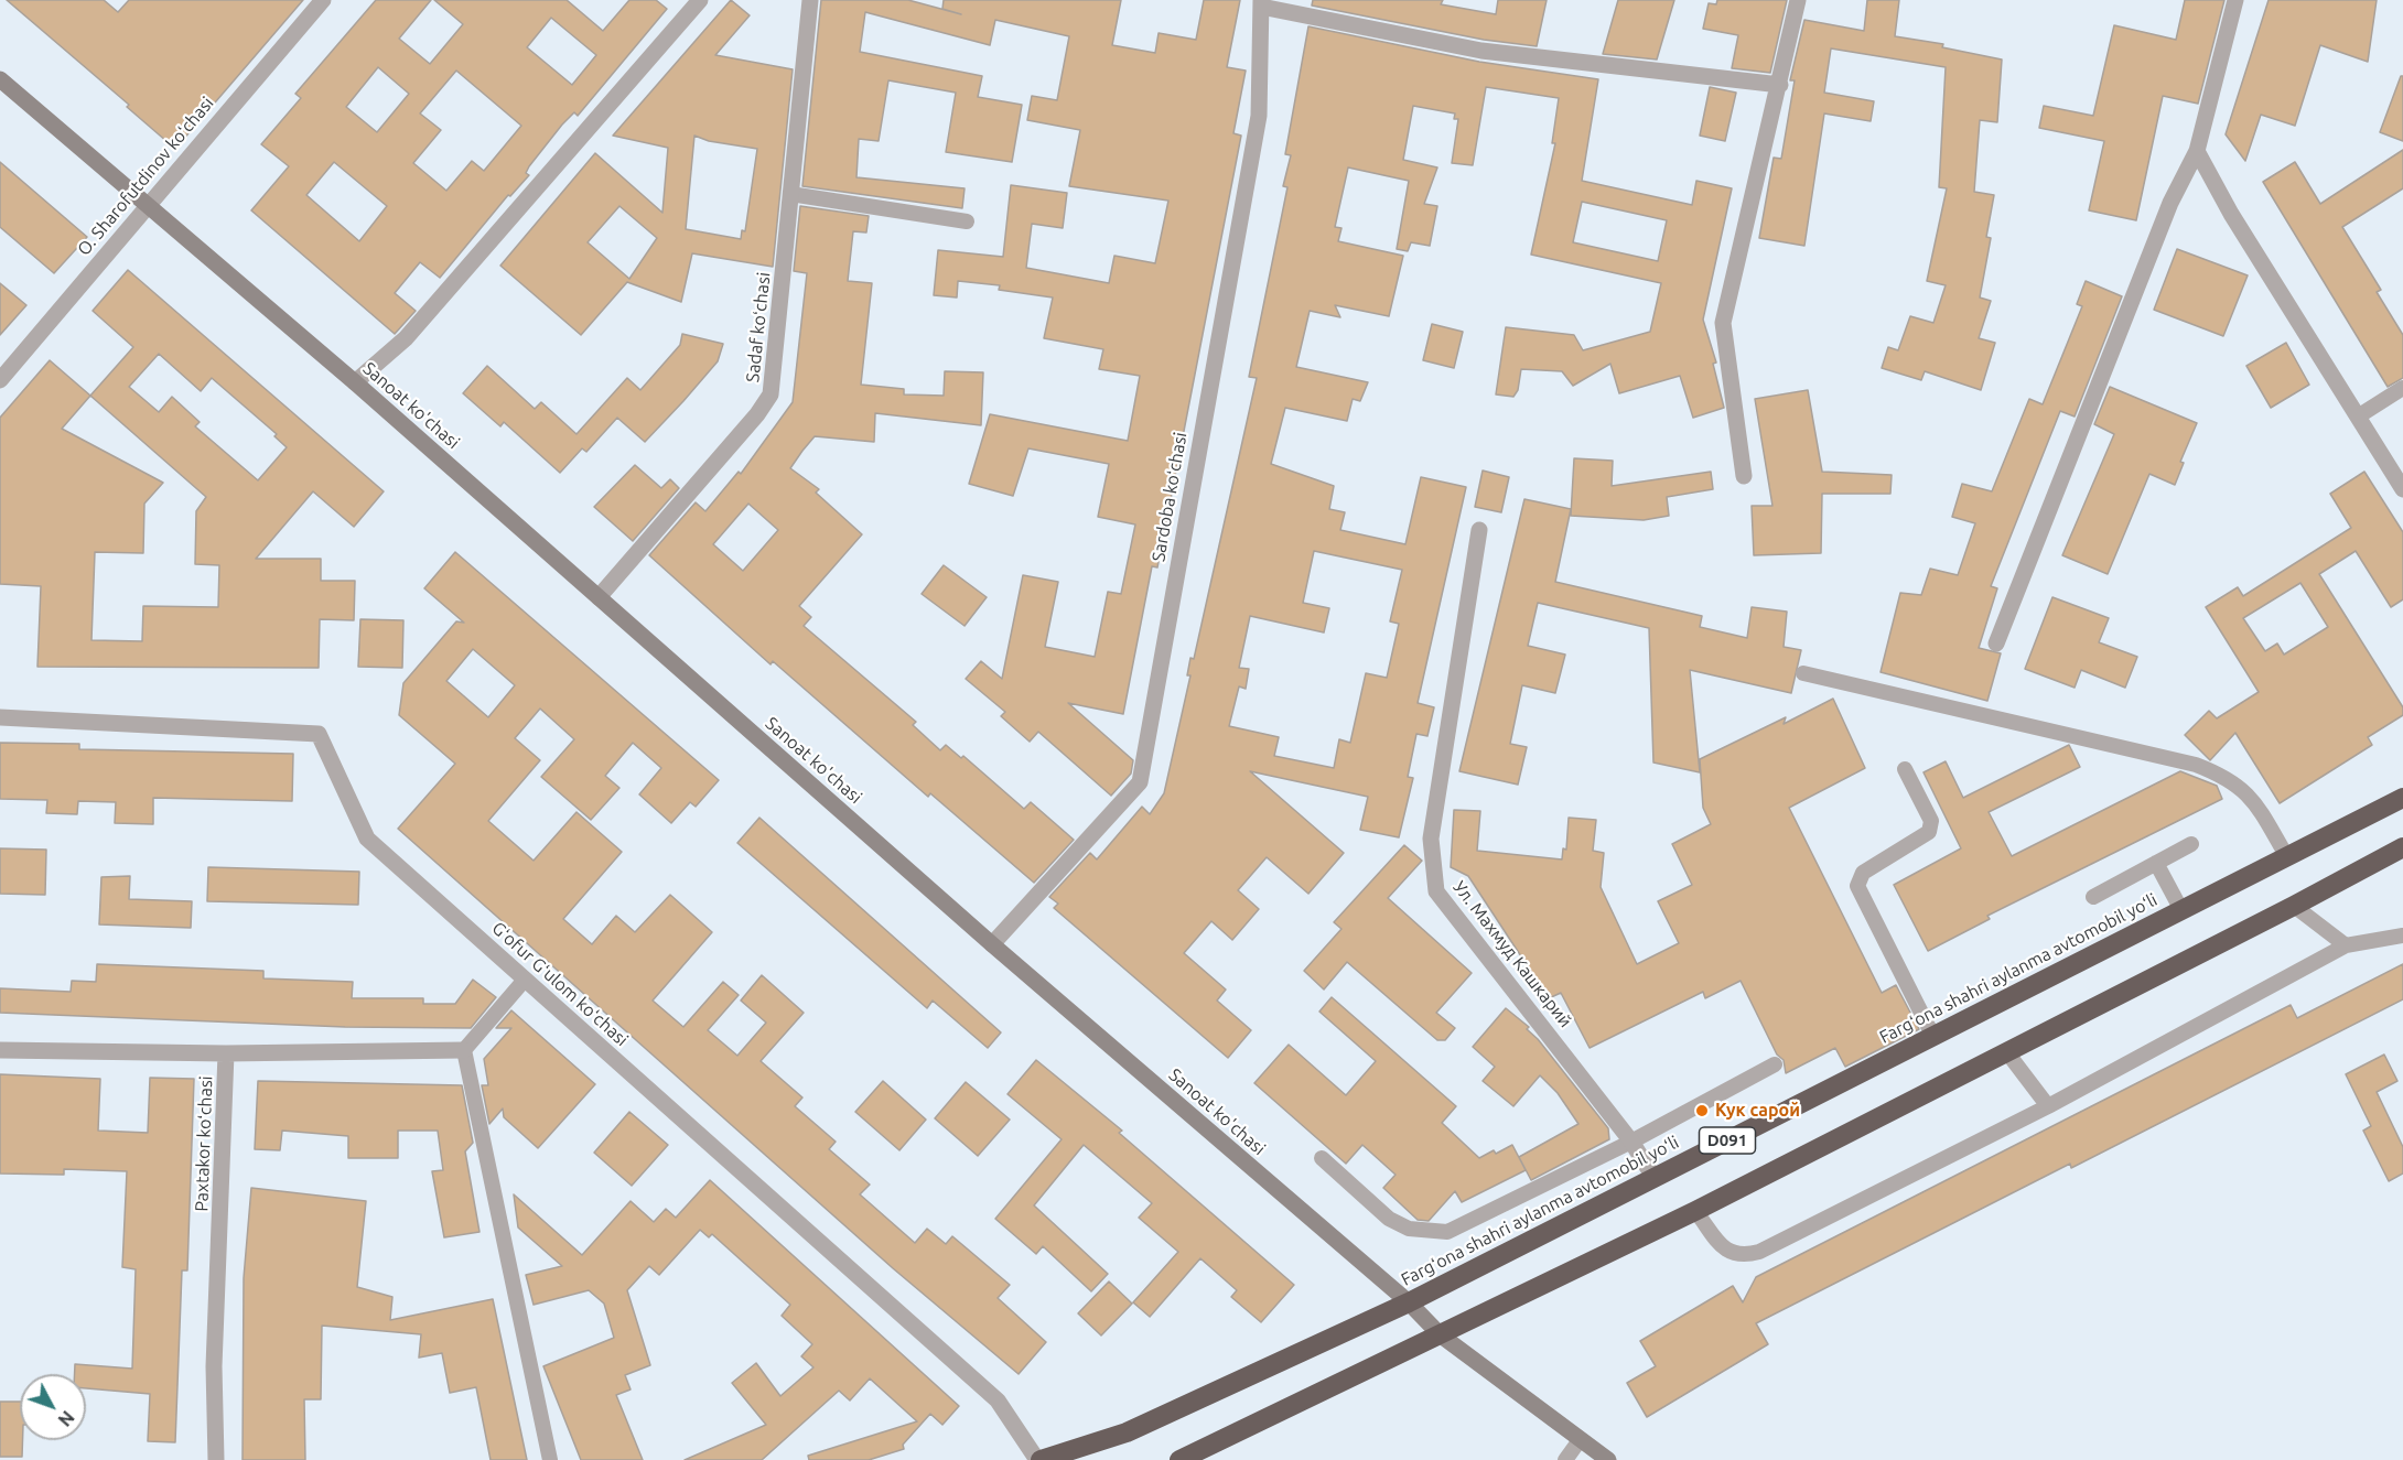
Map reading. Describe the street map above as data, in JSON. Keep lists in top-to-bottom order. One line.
{"streets":{"highway":["Fargʻona shahri aylanma avtomobil yoʻli","D091"],"main road":["Sanoat ko'chasi"],"street":["O. Sharofutdinov koʻchasi","Sadaf koʻchasi","Sardoba koʻchasi","Ул. Махмуд Кашкарий","Gʻofur Gʻulom koʻchasi","Paxtakor koʻchasi"]},"crossings":[["O. Sharofutdinov koʻchasi","Sanoat ko'chasi"],["Sadaf koʻchasi","Sanoat ko'chasi"],["Sanoat ko'chasi","Sardoba koʻchasi"],["Sanoat ko'chasi","Fargʻona shahri aylanma avtomobil yoʻli"],["Sanoat ko'chasi","D091"],["Ул. Махмуд Кашкарий","Fargʻona shahri aylanma avtomobil yoʻli"],["Fargʻona shahri aylanma avtomobil yoʻli","Gʻofur Gʻulom koʻchasi"]],"places":["Кук сарой"],"north":"bottom right"}
